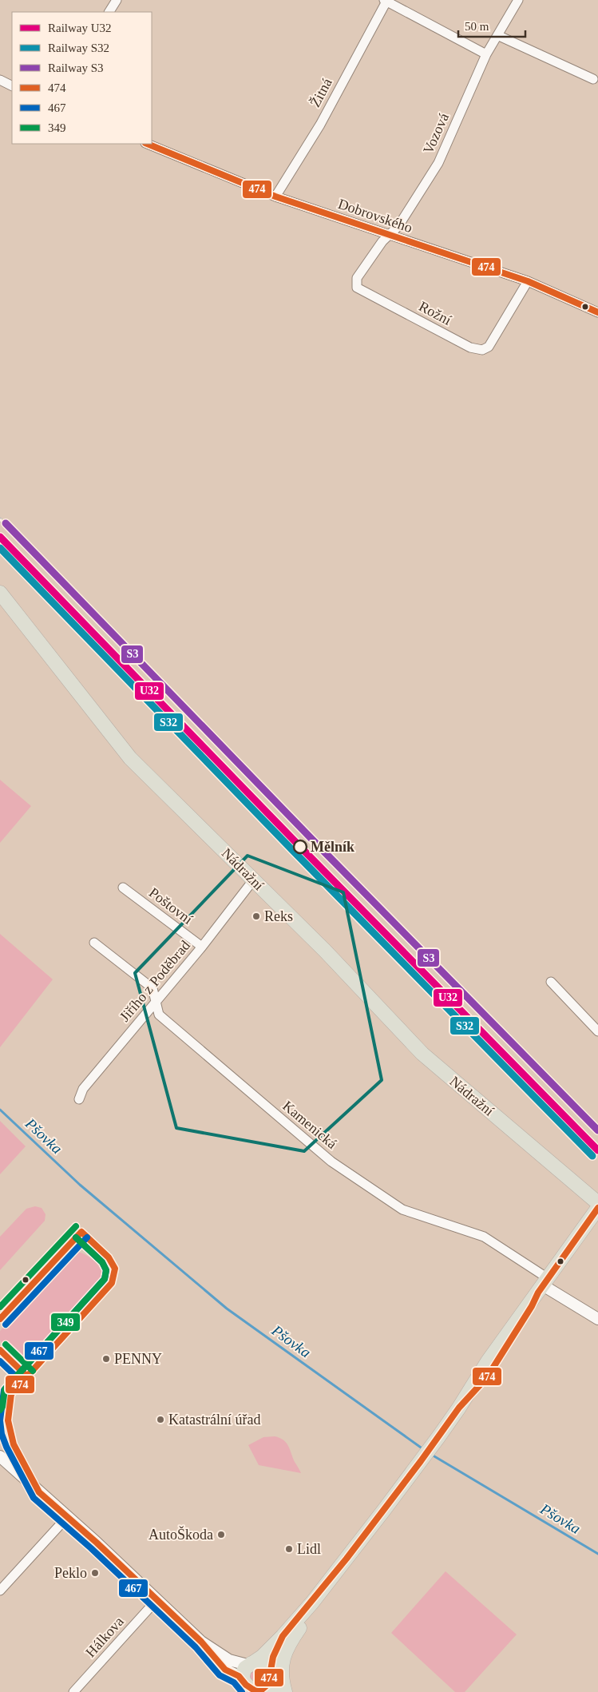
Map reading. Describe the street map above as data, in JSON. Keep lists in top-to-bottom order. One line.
{"streets":{"main road":["Nádražní"],"street":["Žitná","Vozová","Dobrovského","Rožní","Poštovní","Jiřího z Poděbrad","Kamenická","Hálkova"]},"crossings":[["Žitná","Dobrovského"],["Vozová","Dobrovského"],["Vozová","Rožní"],["Dobrovského","Rožní"],["Nádražní","Jiřího z Poděbrad"],["Poštovní","Jiřího z Poděbrad"],["Jiřího z Poděbrad","Kamenická"]],"water":["Pšovka"],"places":["Mělník","Reks","PENNY","Katastrální úřad","AutoŠkoda","Lidl","Peklo"],"lines":["transit line 474","rail line S3","rail line U32","rail line S32","transit line 349","transit line 467"],"legend":["Railway U32","Railway S32","Railway S3","474","467","349"],"scale_bar":"50 m"}
